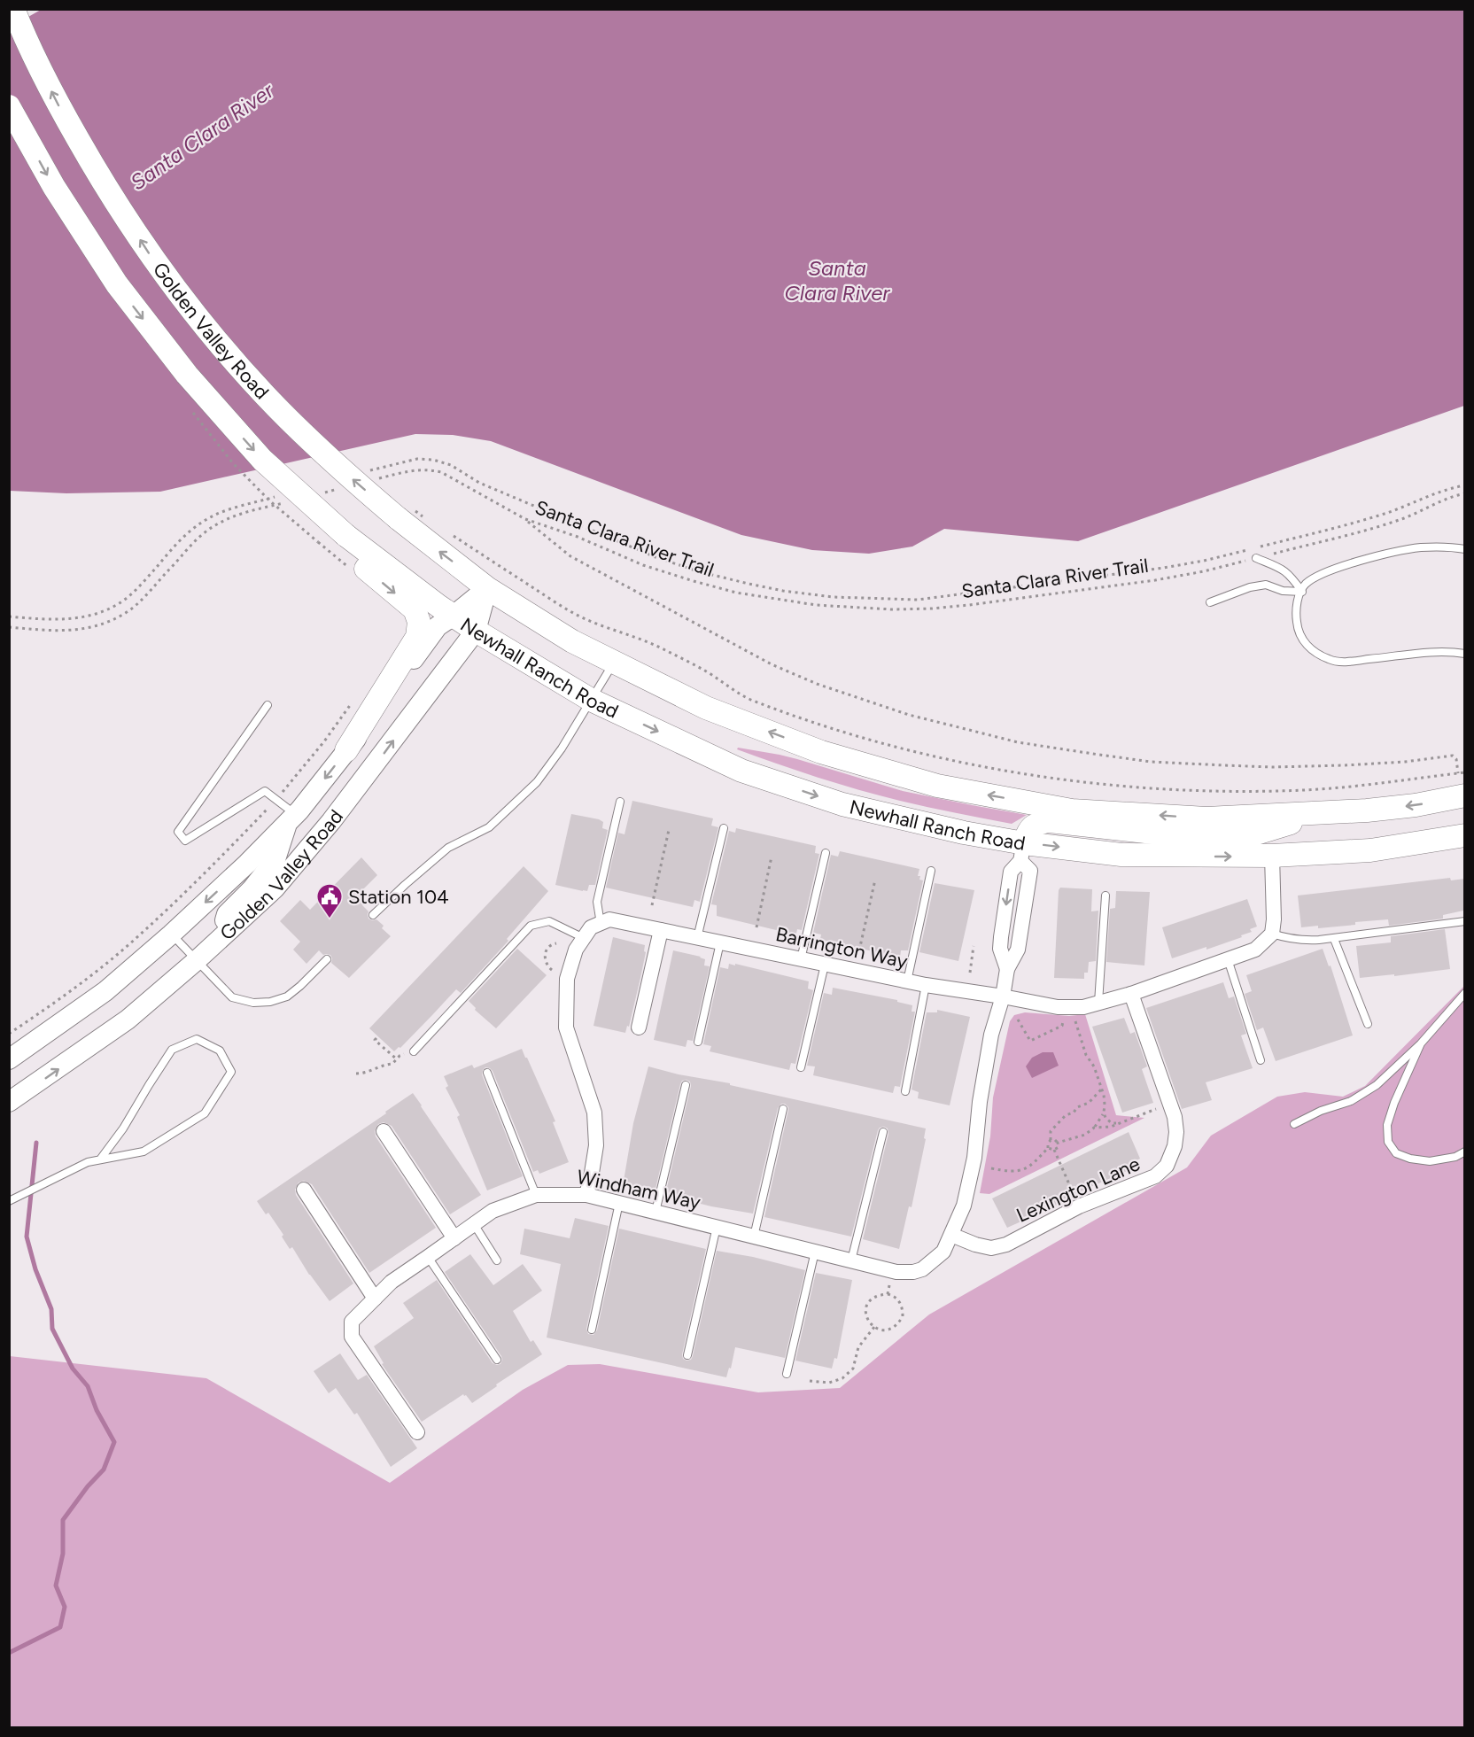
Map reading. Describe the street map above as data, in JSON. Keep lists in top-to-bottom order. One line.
{"streets":{"main road":["Golden Valley Road","Newhall Ranch Road"],"street":["Barrington Way","Windham Way","Lexington Lane"],"path":["Santa Clara River Trail"]},"crossings":[["Golden Valley Road","Newhall Ranch Road"],["Barrington Way","Lexington Lane"],["Windham Way","Lexington Lane"]],"water":["Santa Clara River"],"places":{"public building":["Station 104"]}}
